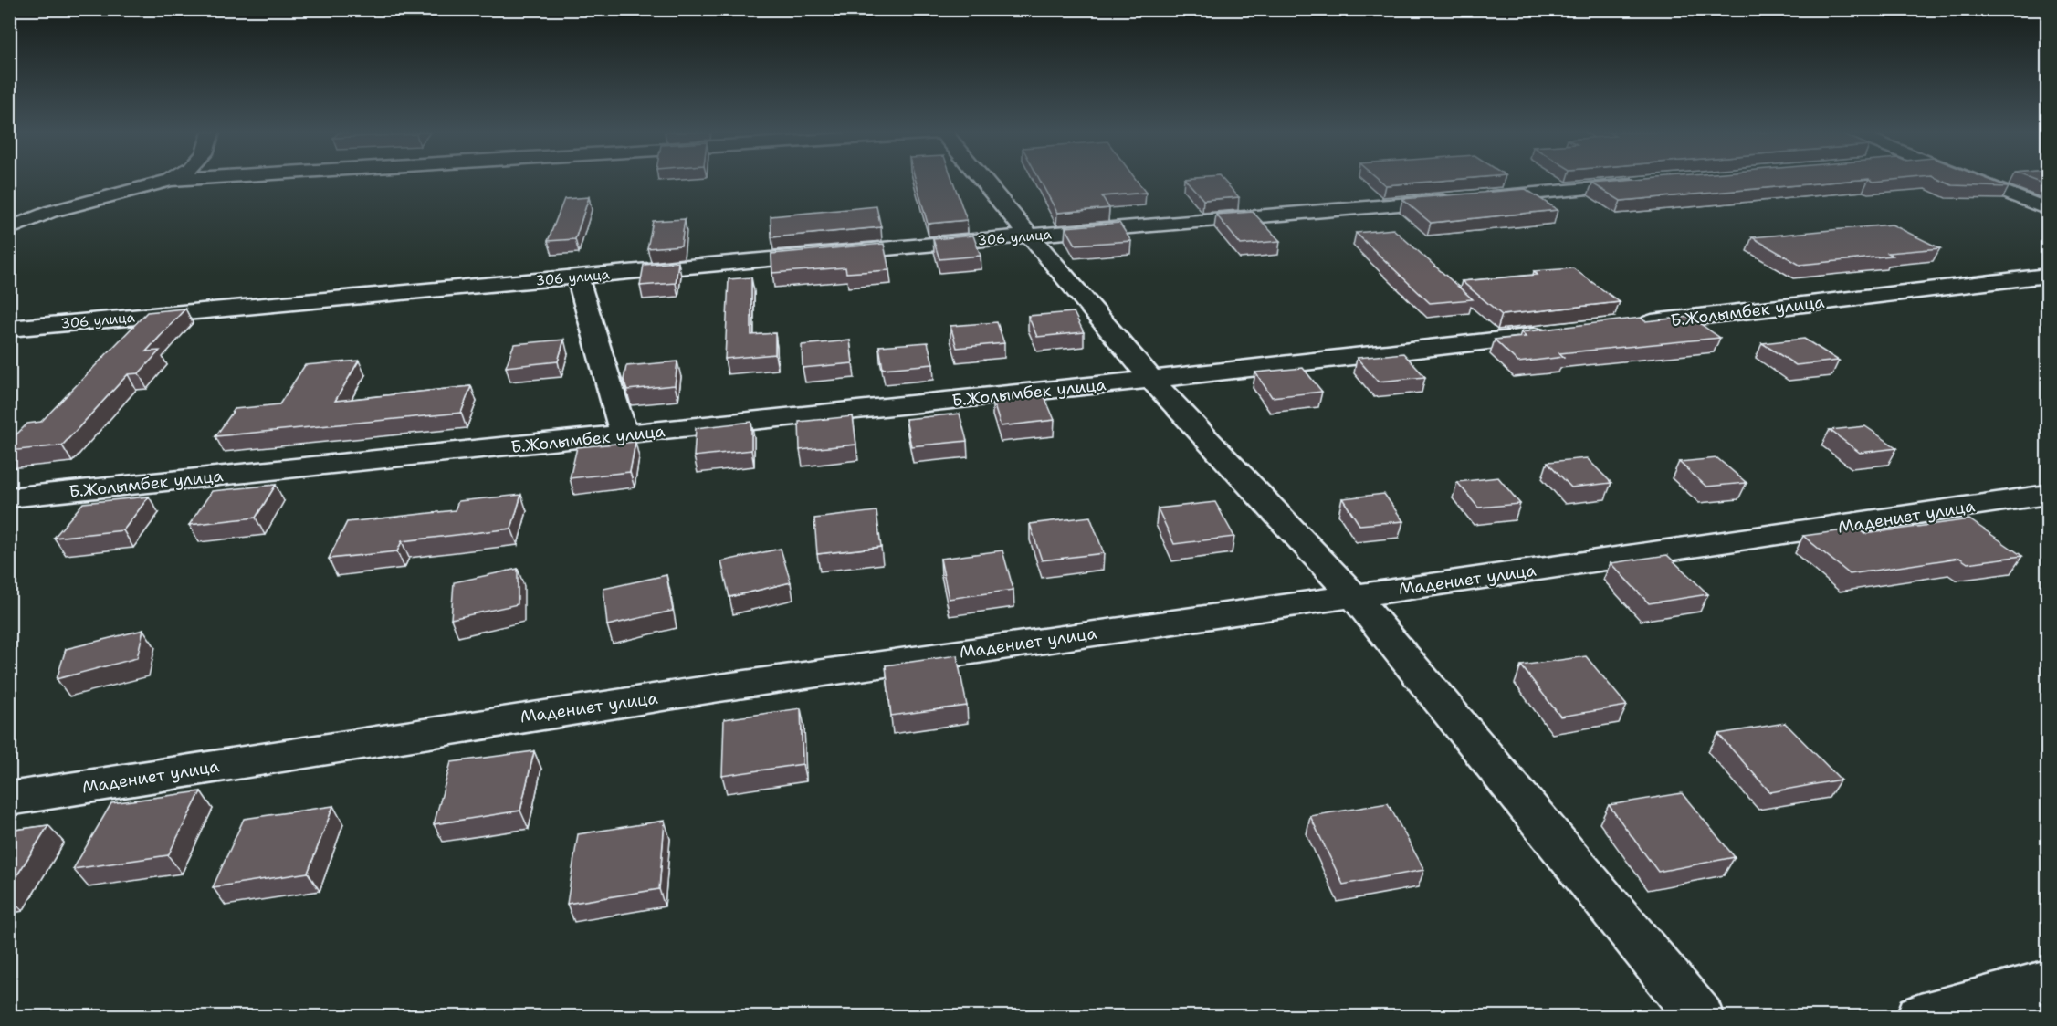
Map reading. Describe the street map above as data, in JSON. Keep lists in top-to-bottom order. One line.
{"streets":{"street":["306 улица","Б.Жолымбек улица","Мадениет улица"]}}
